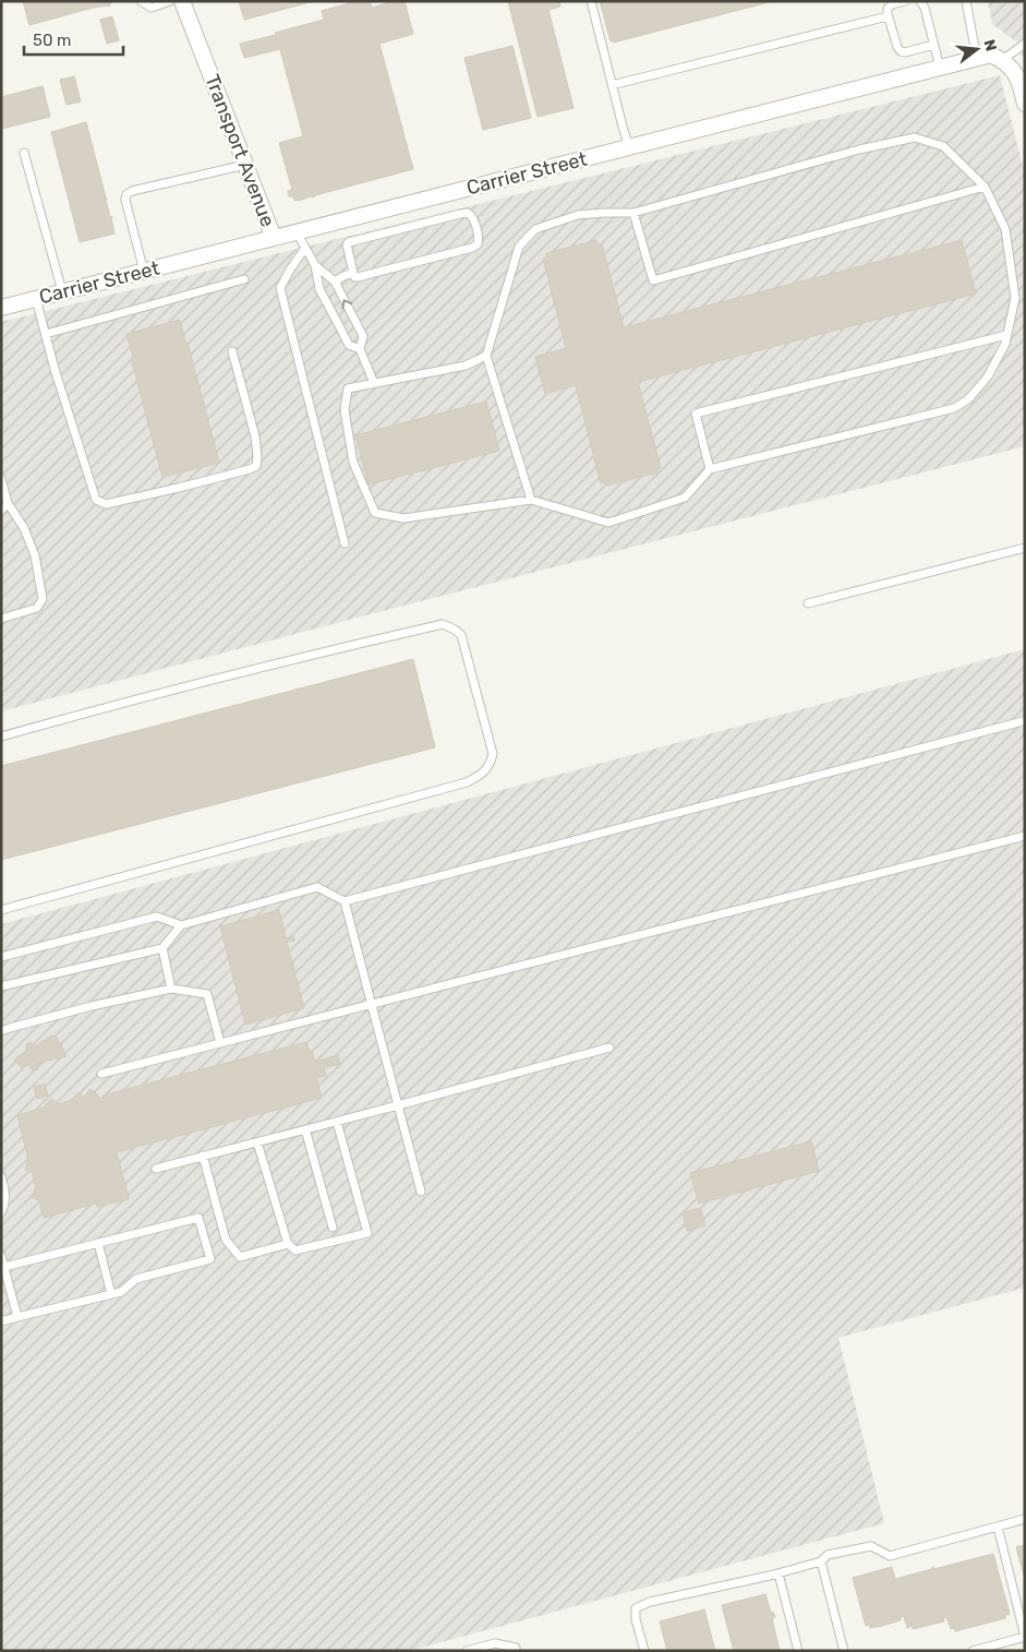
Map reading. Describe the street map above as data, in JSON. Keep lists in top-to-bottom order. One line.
{"streets":{"street":["Transport Avenue","Carrier Street"]},"crossings":[["Transport Avenue","Carrier Street"]],"scale_bar":"50 m","north":"right"}
